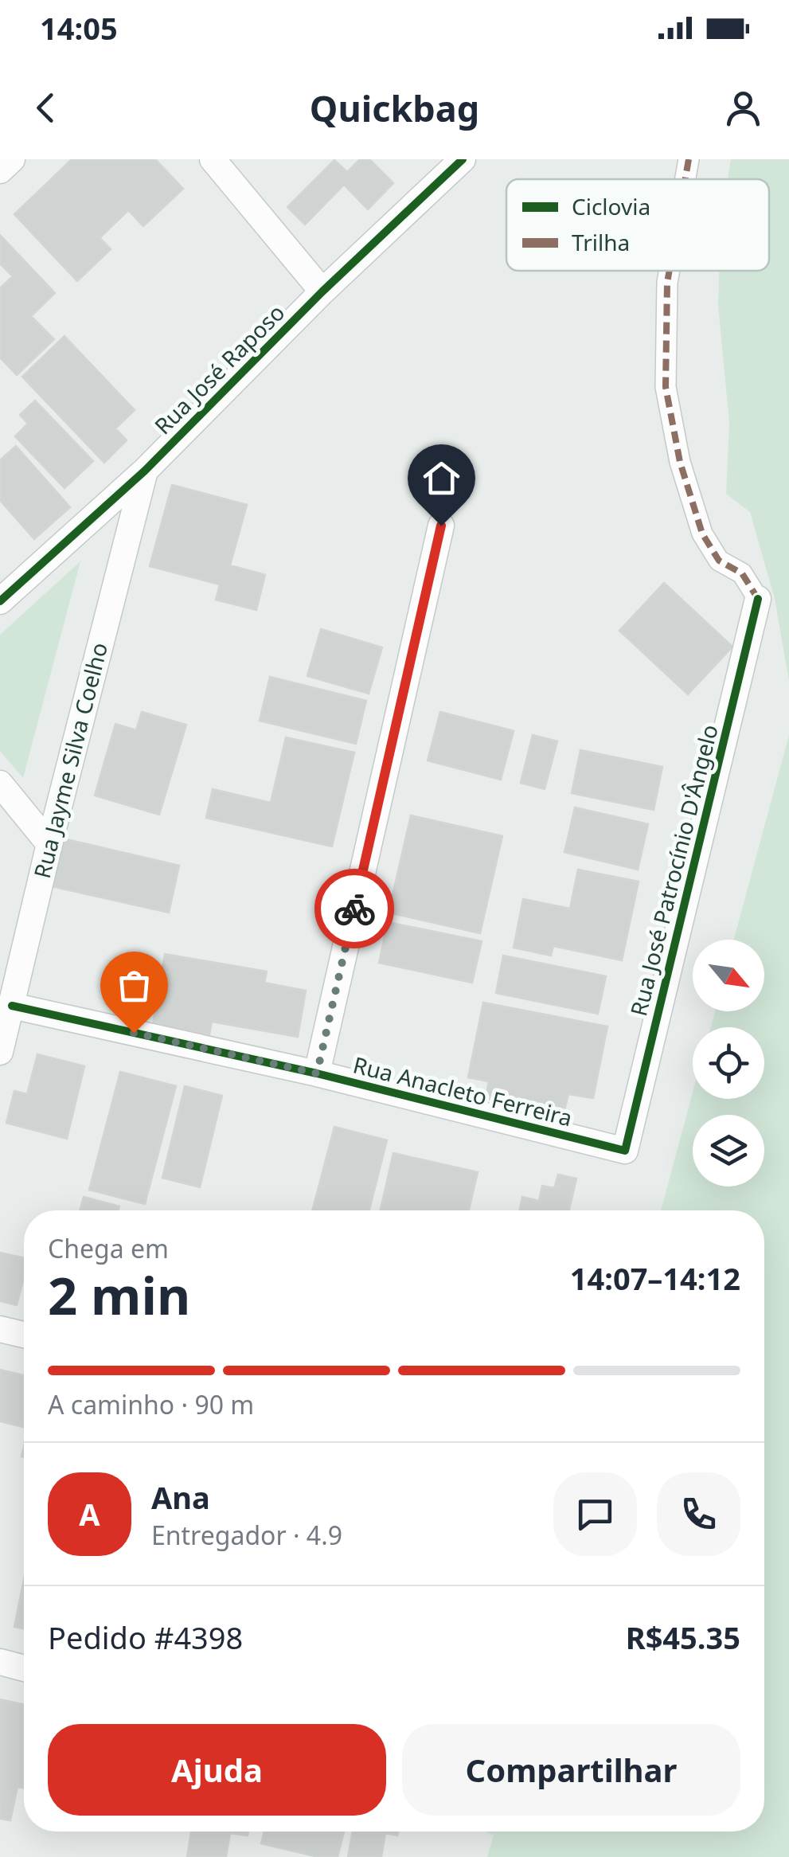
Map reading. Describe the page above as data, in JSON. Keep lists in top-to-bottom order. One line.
{"streets":{"street":["Rua José Raposo","Rua Jayme Silva Coelho","Rua José Patrocínio D'Ângelo","Rua Anacleto Ferreira"]},"crossings":[["Rua José Raposo","Rua Jayme Silva Coelho"],["Rua Jayme Silva Coelho","Rua Anacleto Ferreira"],["Rua José Patrocínio D'Ângelo","Rua Anacleto Ferreira"]],"legend":["Ciclovia","Trilha"],"north":"bottom right","page":{"status":"14:05","header":"Quickbag","heading":["2 min","Chega em","14:07–14:12"],"panel":["Ana","Entregador · 4.9","Pedido #4398","R$45.35"],"bar":"A caminho · 90 m","round":"A","buttons":["Ajuda","Compartilhar"]}}
